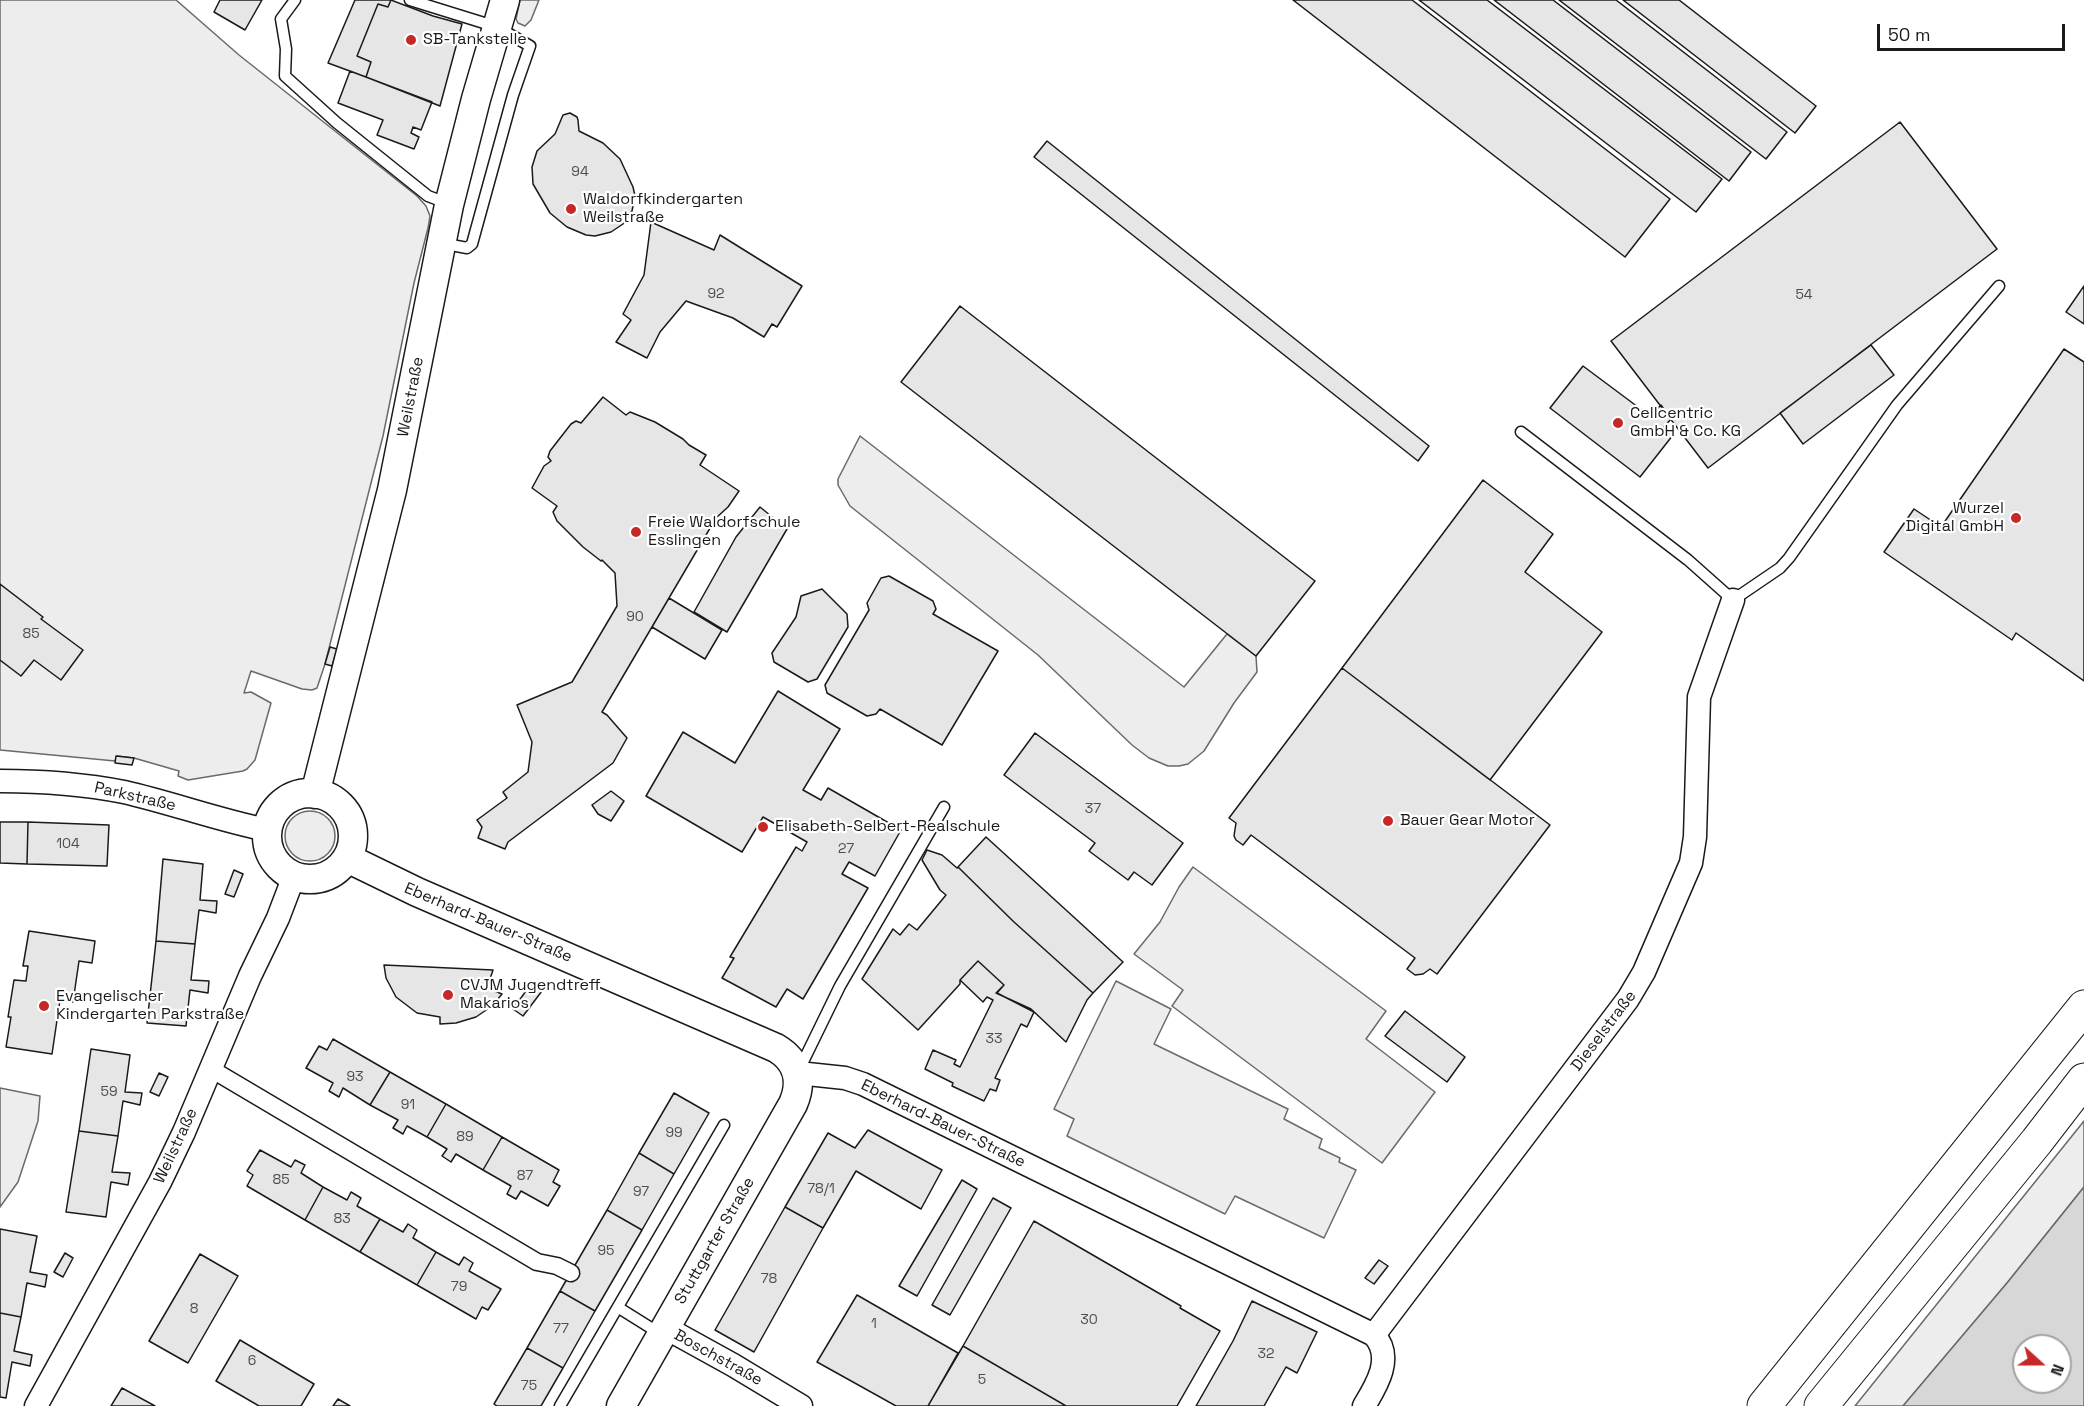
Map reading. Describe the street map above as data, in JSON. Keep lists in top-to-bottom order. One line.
{"streets":{"street":["Weilstraße","Parkstraße","Eberhard-Bauer-Straße","Dieselstraße","Stuttgarter Straße","Boschstraße"]},"crossings":[["Weilstraße","Parkstraße"],["Weilstraße","Eberhard-Bauer-Straße"],["Parkstraße","Eberhard-Bauer-Straße"],["Eberhard-Bauer-Straße","Dieselstraße"],["Eberhard-Bauer-Straße","Stuttgarter Straße"],["Stuttgarter Straße","Boschstraße"]],"places":["SB-Tankstelle","Waldorfkindergarten Weilstraße","Cellcentric GmbH & Co. KG","Wurzel Digital GmbH","Freie Waldorfschule Esslingen","Bauer Gear Motor","Elisabeth-Selbert-Realschule","CVJM Jugendtreff Makarios","Evangelischer Kindergarten Parkstraße"],"house_numbers":["94","92","54","90","85","37","104","27","33","93","59","91","99","89","87","85","78/1","97","83","95","78","79","8","30","1","77","32","6","5","75"],"scale_bar":"50 m","north":"right"}
